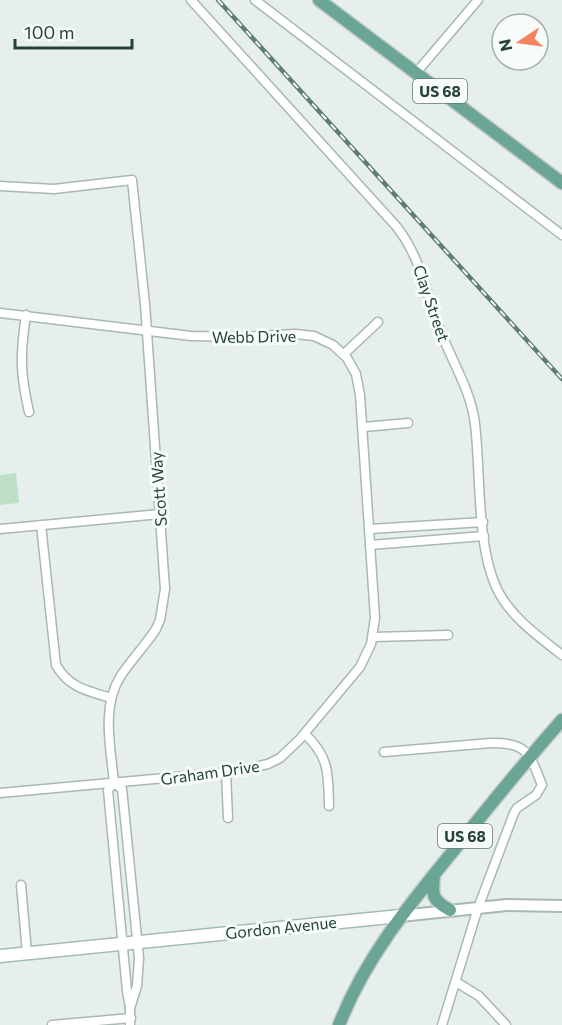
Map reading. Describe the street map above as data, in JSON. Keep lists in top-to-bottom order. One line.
{"streets":{"main road":["US 68","Gordon Avenue"],"street":["Clay Street","Webb Drive","Scott Way","Graham Drive"]},"crossings":[["US 68","Gordon Avenue"],["Webb Drive","Scott Way"],["Scott Way","Graham Drive"],["Scott Way","Gordon Avenue"]],"scale_bar":"100 m","north":"left"}
